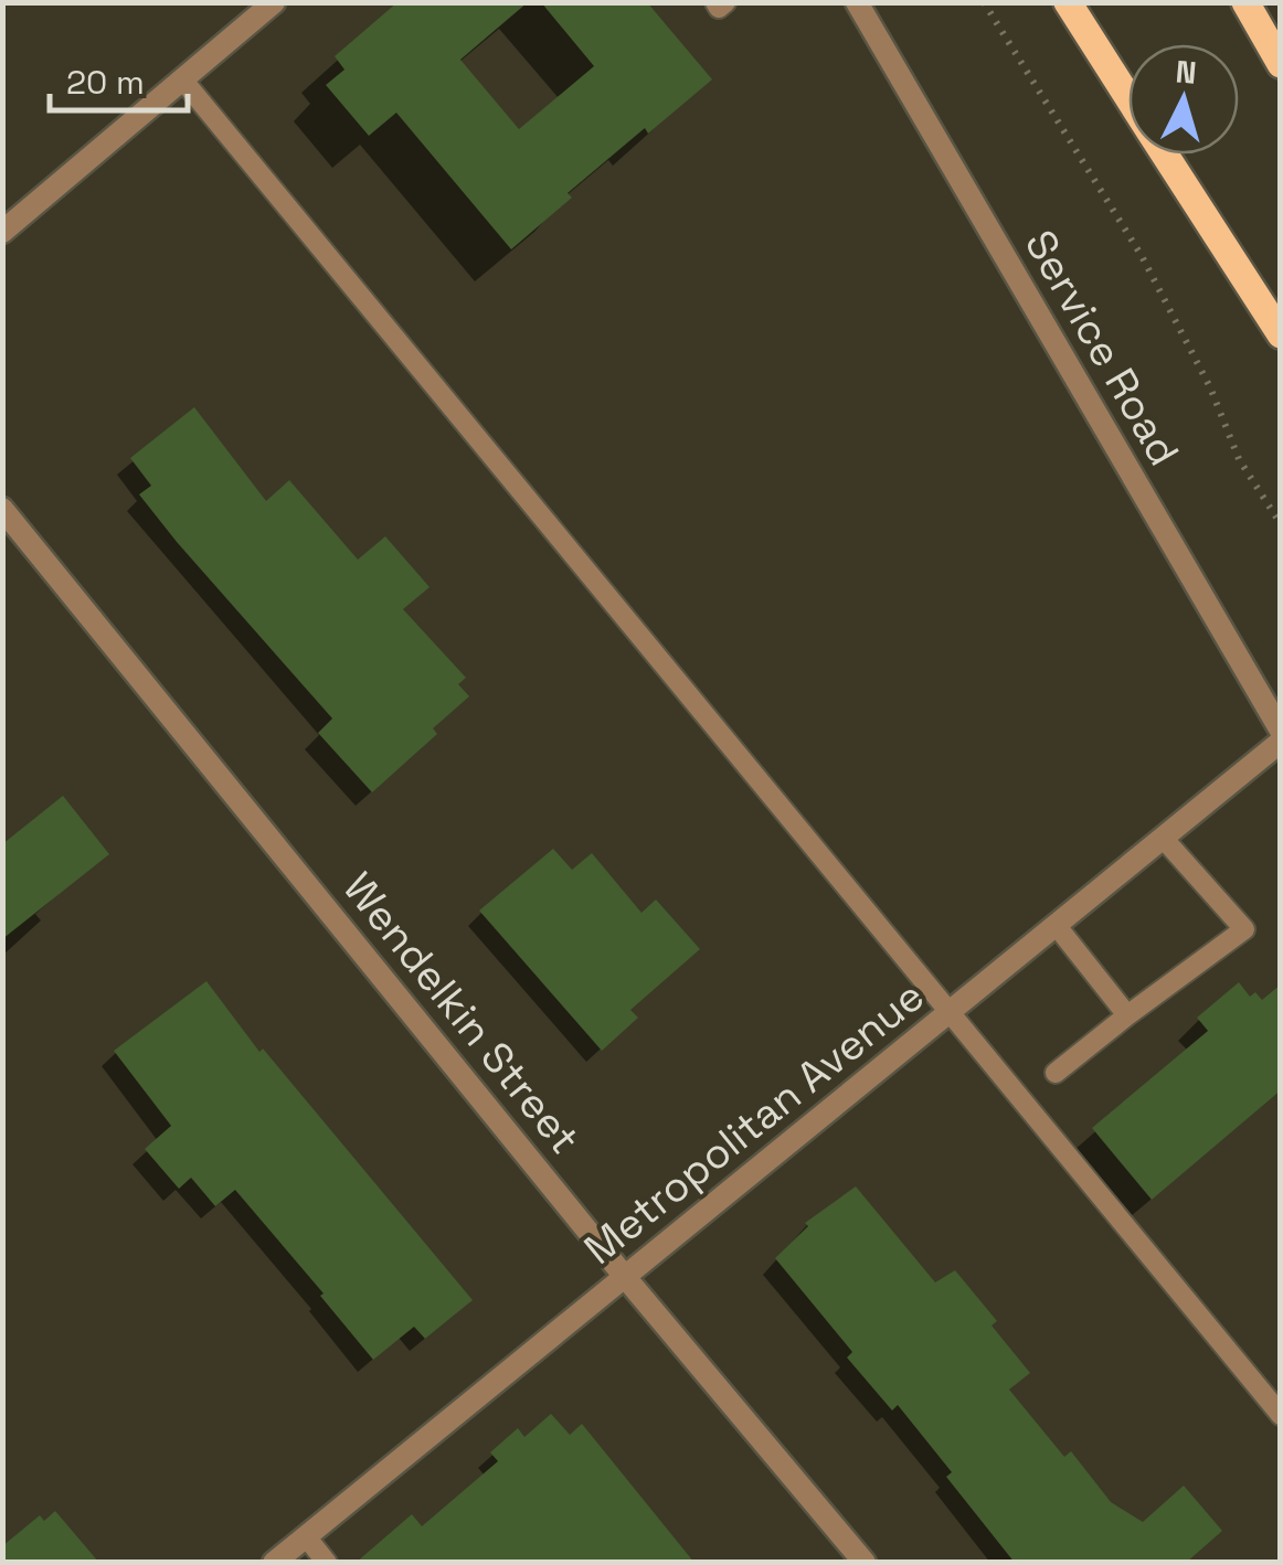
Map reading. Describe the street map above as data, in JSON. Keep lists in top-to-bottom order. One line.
{"streets":{"street":["Service Road","Wendelkin Street","Metropolitan Avenue"]},"crossings":[["Wendelkin Street","Metropolitan Avenue"]],"scale_bar":"20 m","north":"top"}
